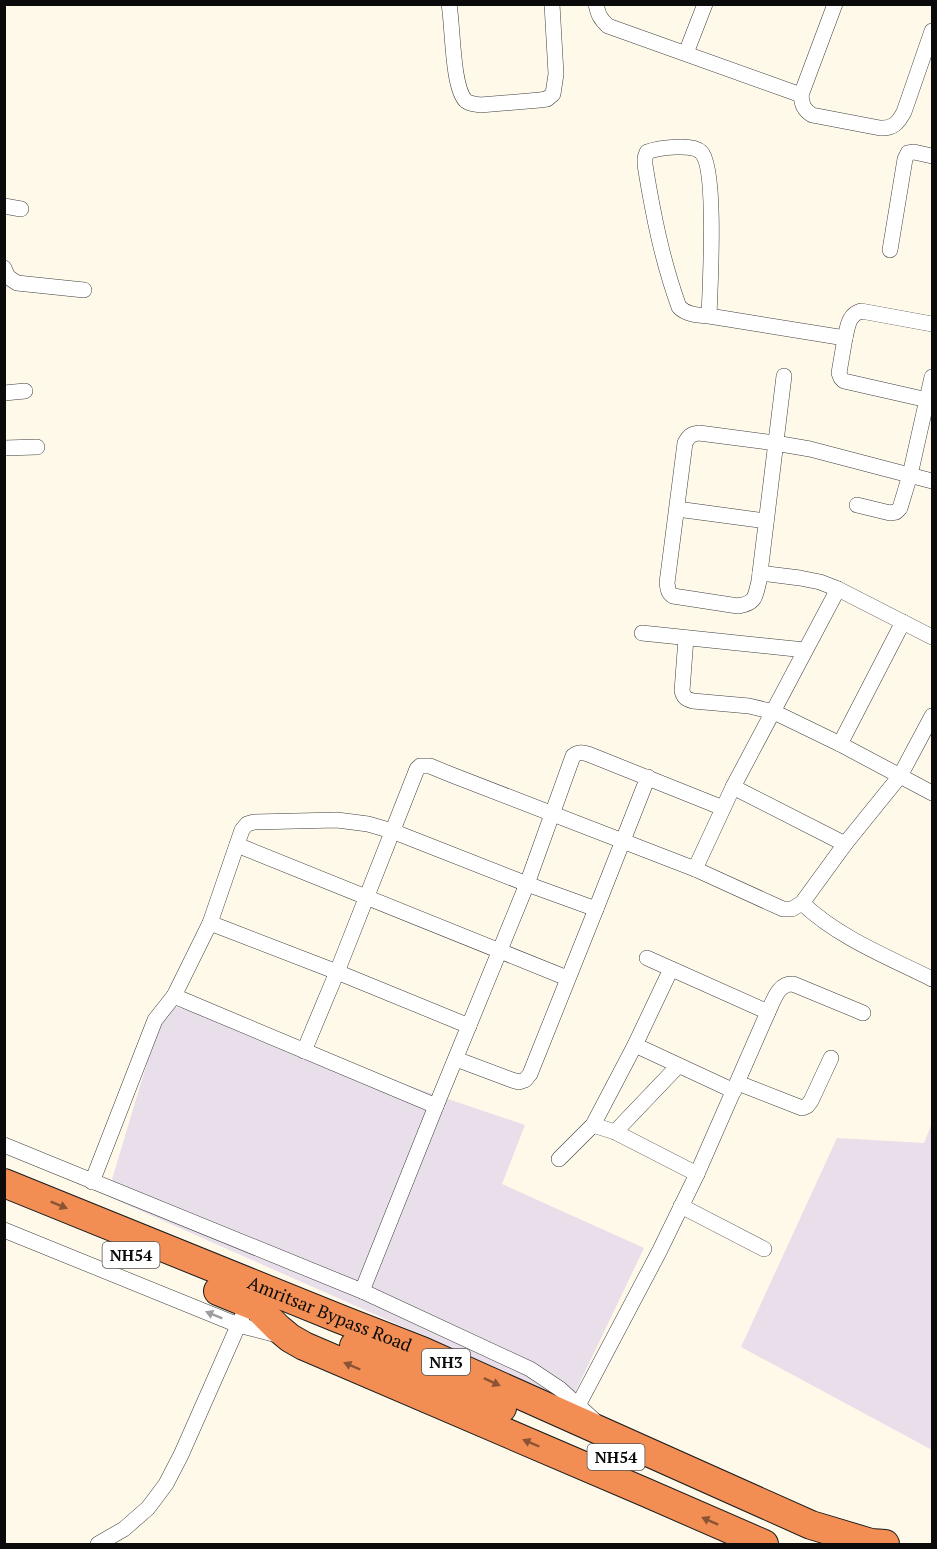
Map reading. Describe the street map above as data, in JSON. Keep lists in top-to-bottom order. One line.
{"streets":{"highway":["NH54","Amritsar Bypass Road","NH3"]},"crossings":[["NH54","Amritsar Bypass Road"]]}
